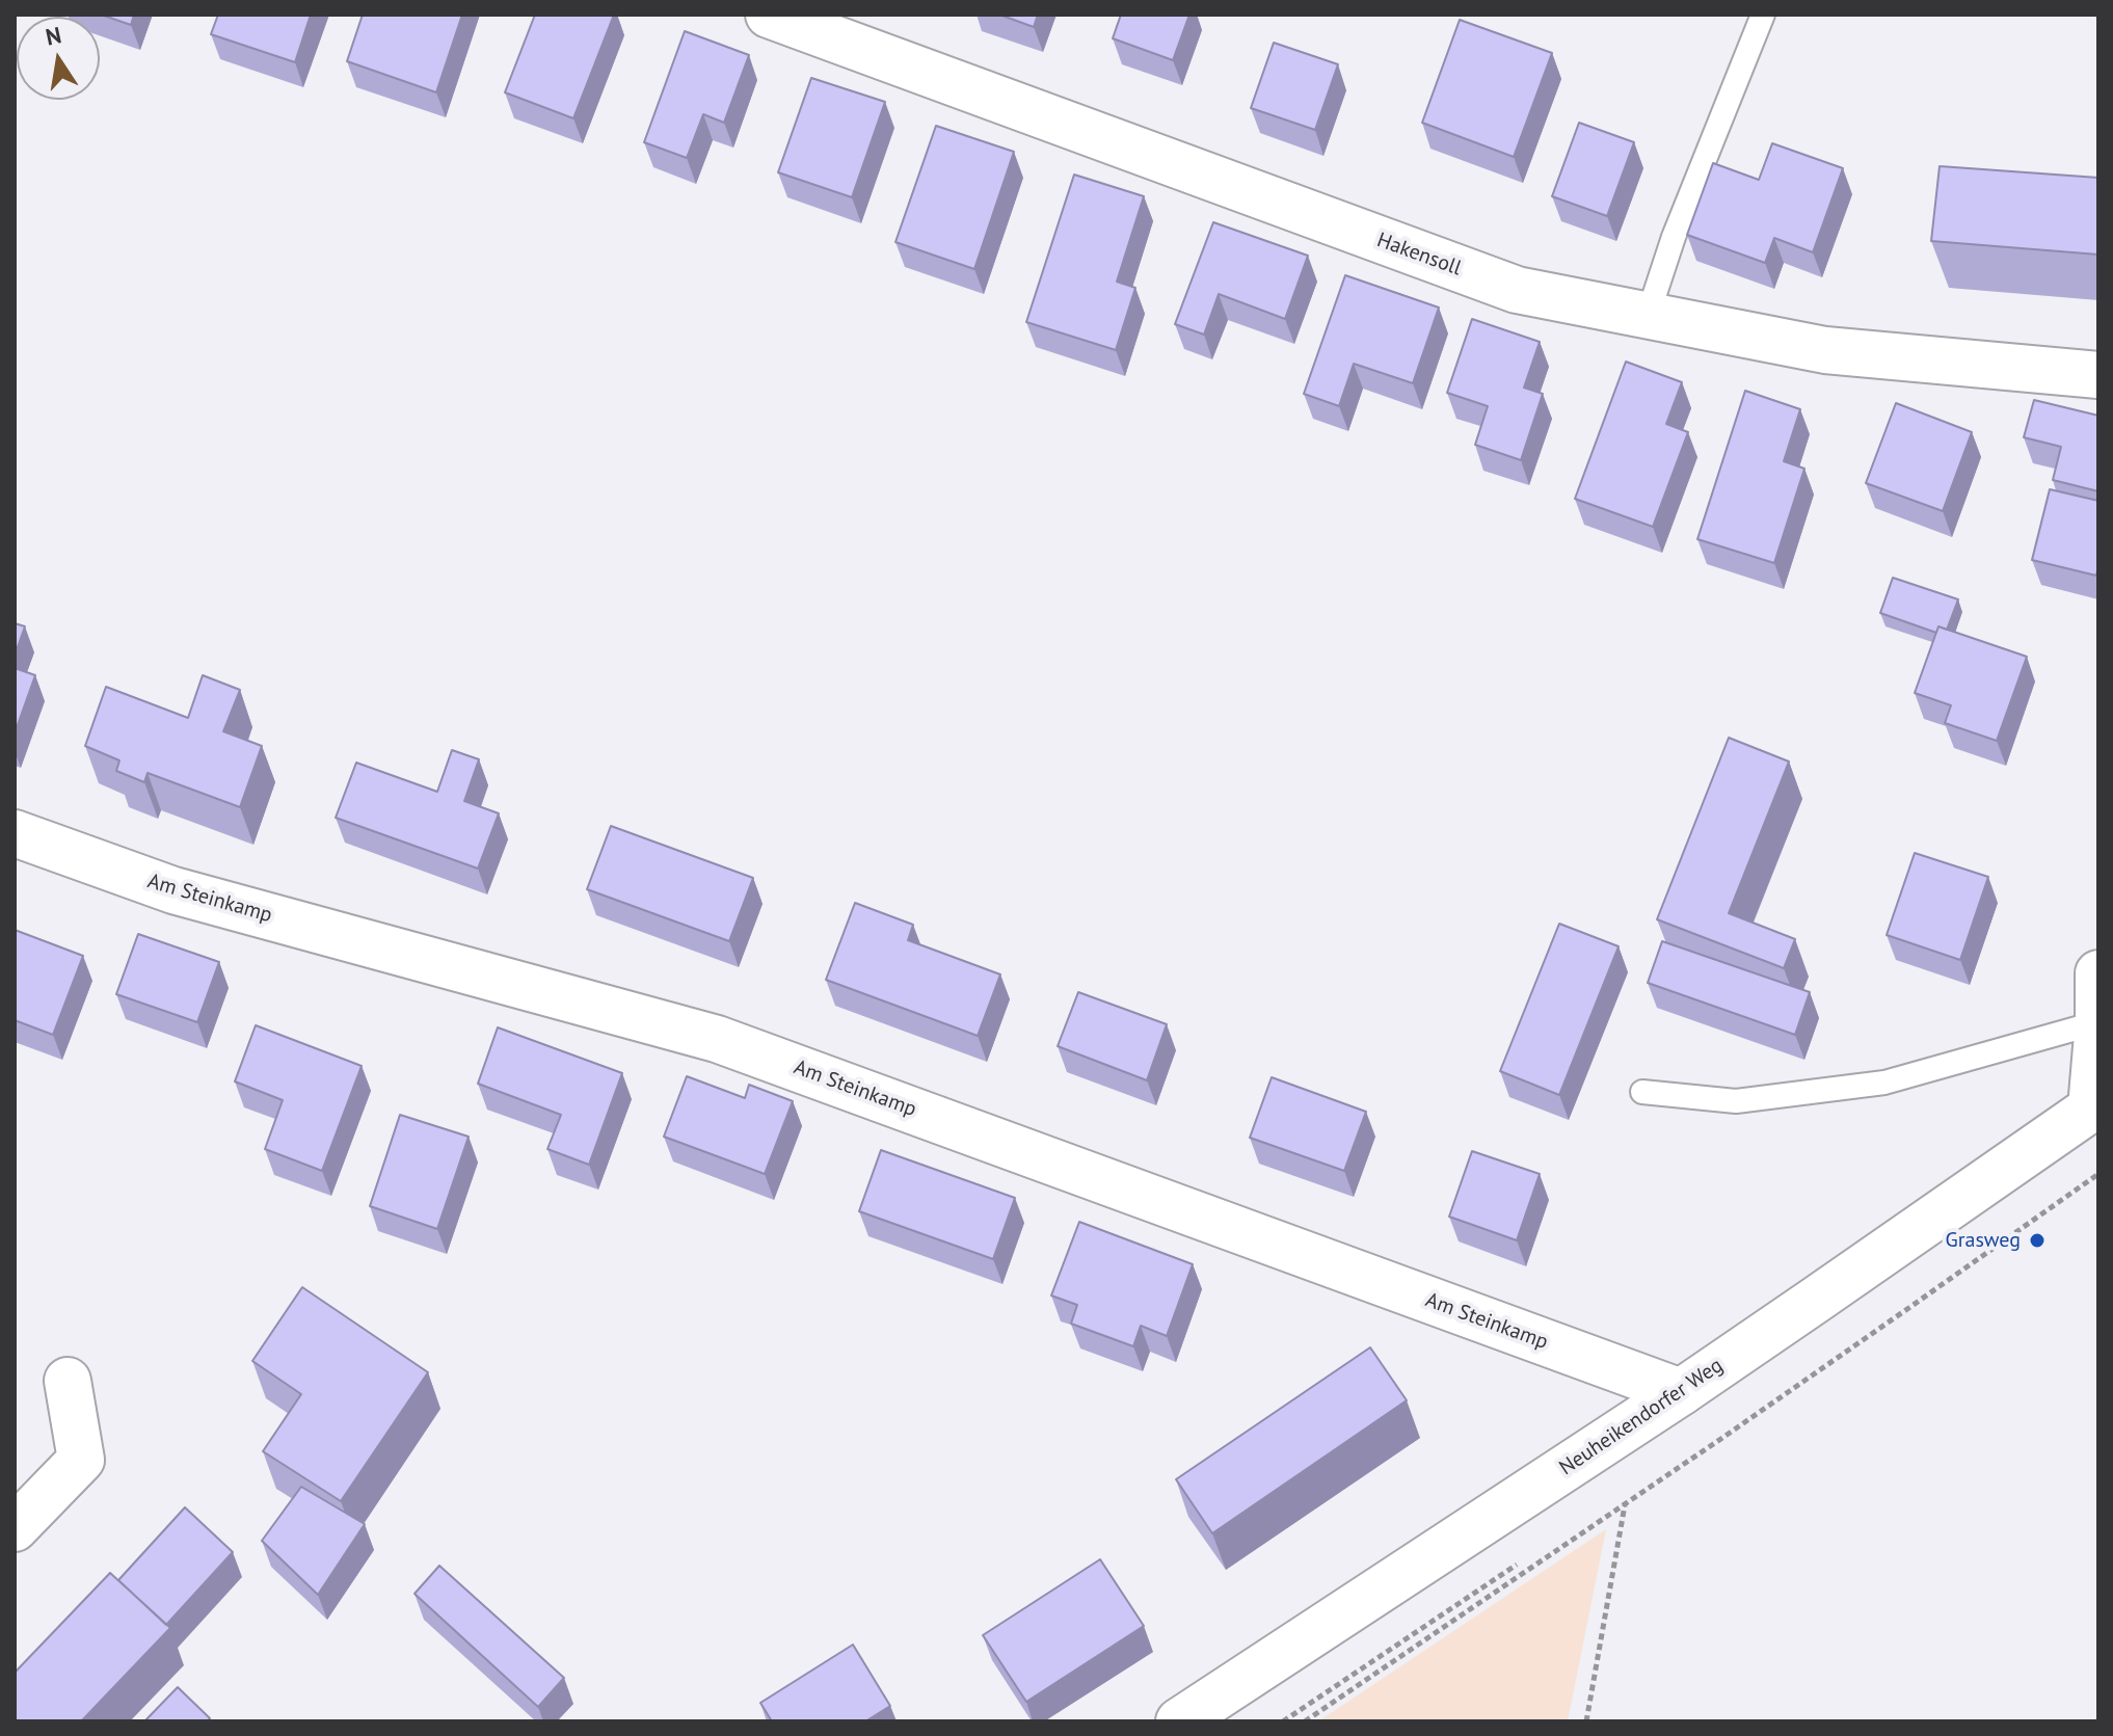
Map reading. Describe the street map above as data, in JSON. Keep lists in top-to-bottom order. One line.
{"streets":{"street":["Hakensoll","Am Steinkamp","Neuheikendorfer Weg"]},"crossings":[["Am Steinkamp","Neuheikendorfer Weg"]],"places":["Grasweg"],"north":"top"}
